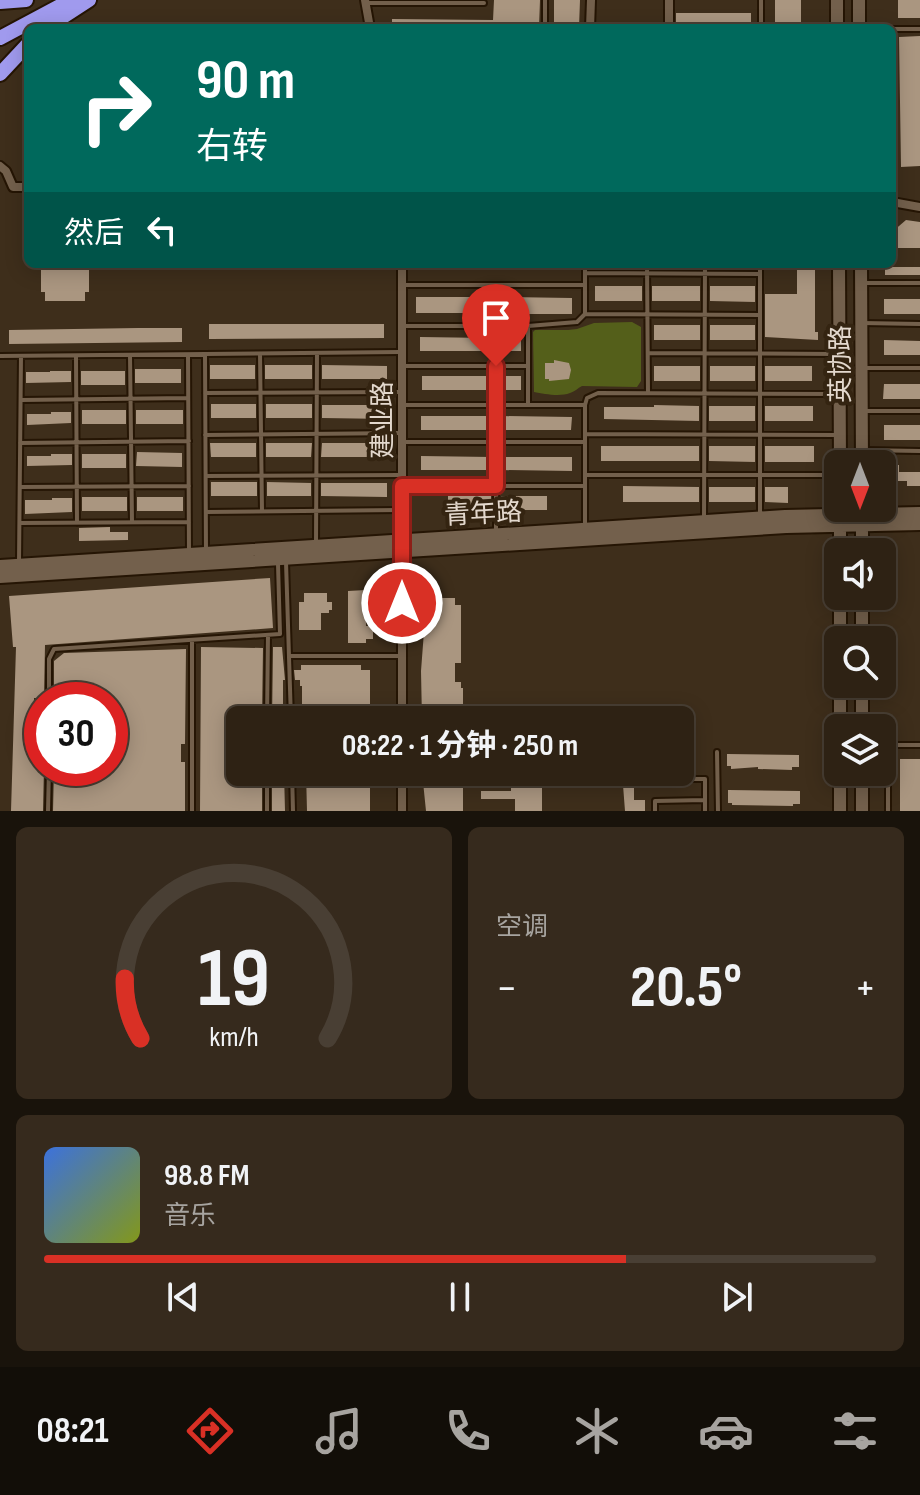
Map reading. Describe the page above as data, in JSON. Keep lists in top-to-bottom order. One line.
{"streets":{"street":["英协路","建业路","青年路"]},"crossings":[["建业路","青年路"]],"north":"bottom","page":{"turn":["90 m","右转"],"then":"然后","limit":"30","trip":"08:22 · 1 分钟 · 250 m","tile":"空调","heat":["−","20.5°","+"],"song":["98.8 FM","音乐"],"tabs":"08:21","gauge":["19","km/h"]}}
